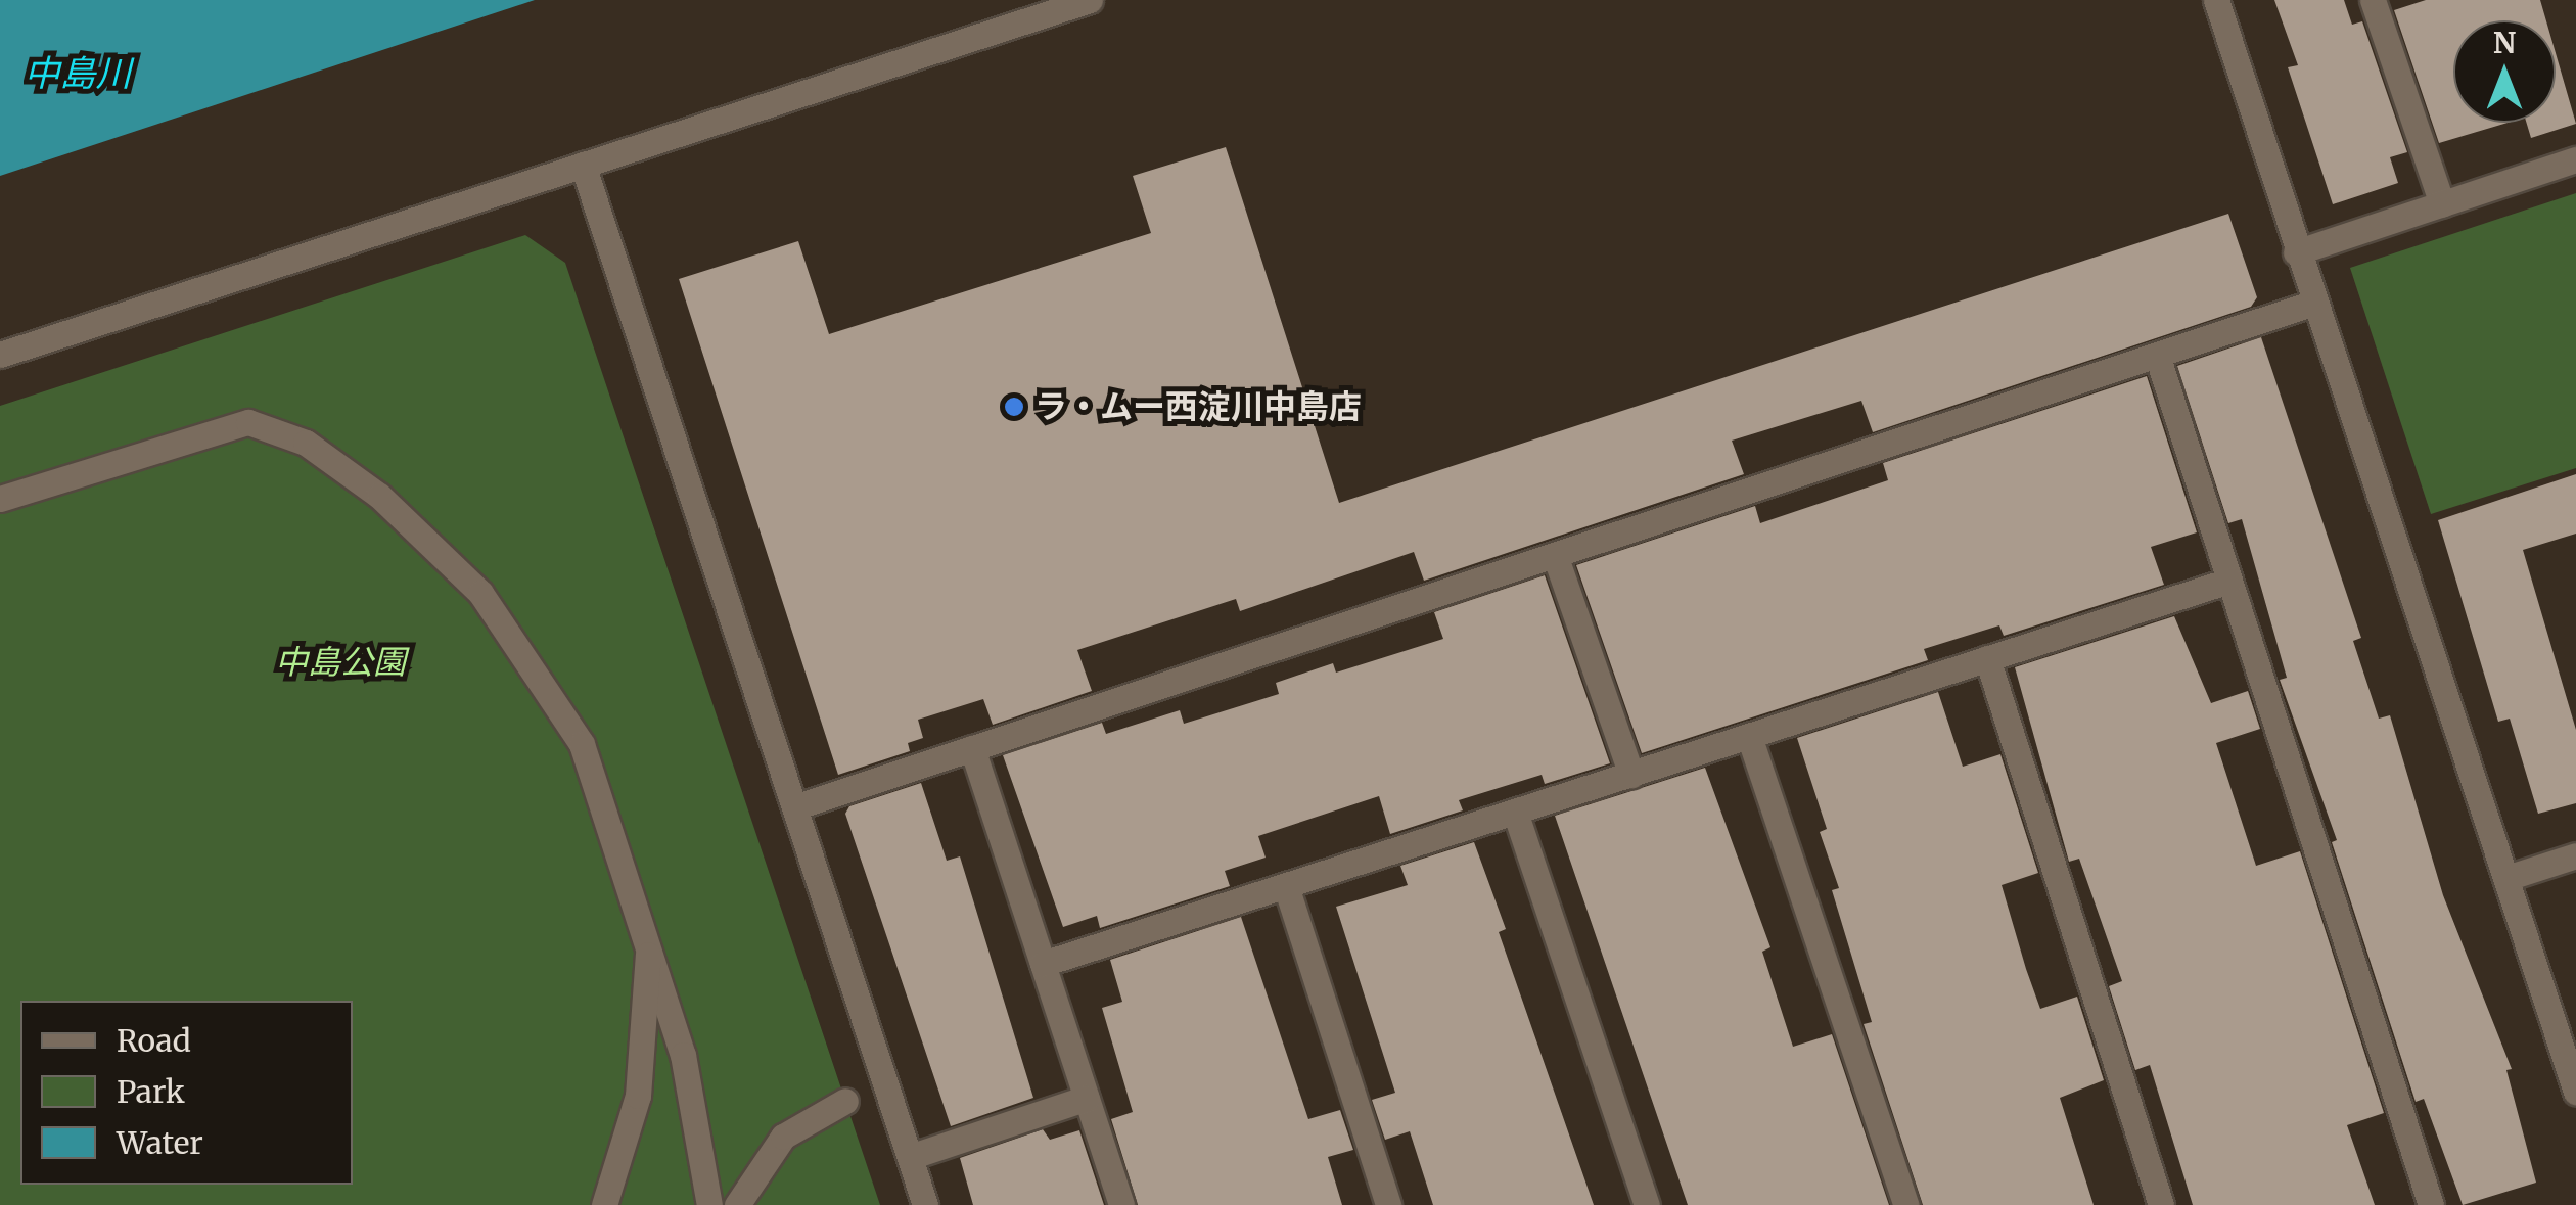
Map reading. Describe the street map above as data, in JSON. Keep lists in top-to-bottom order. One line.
{"water":["中島川"],"parks":["中島公園"],"places":["ラ・ムー西淀川中島店"],"legend":["Road","Park","Water"],"north":"top"}
